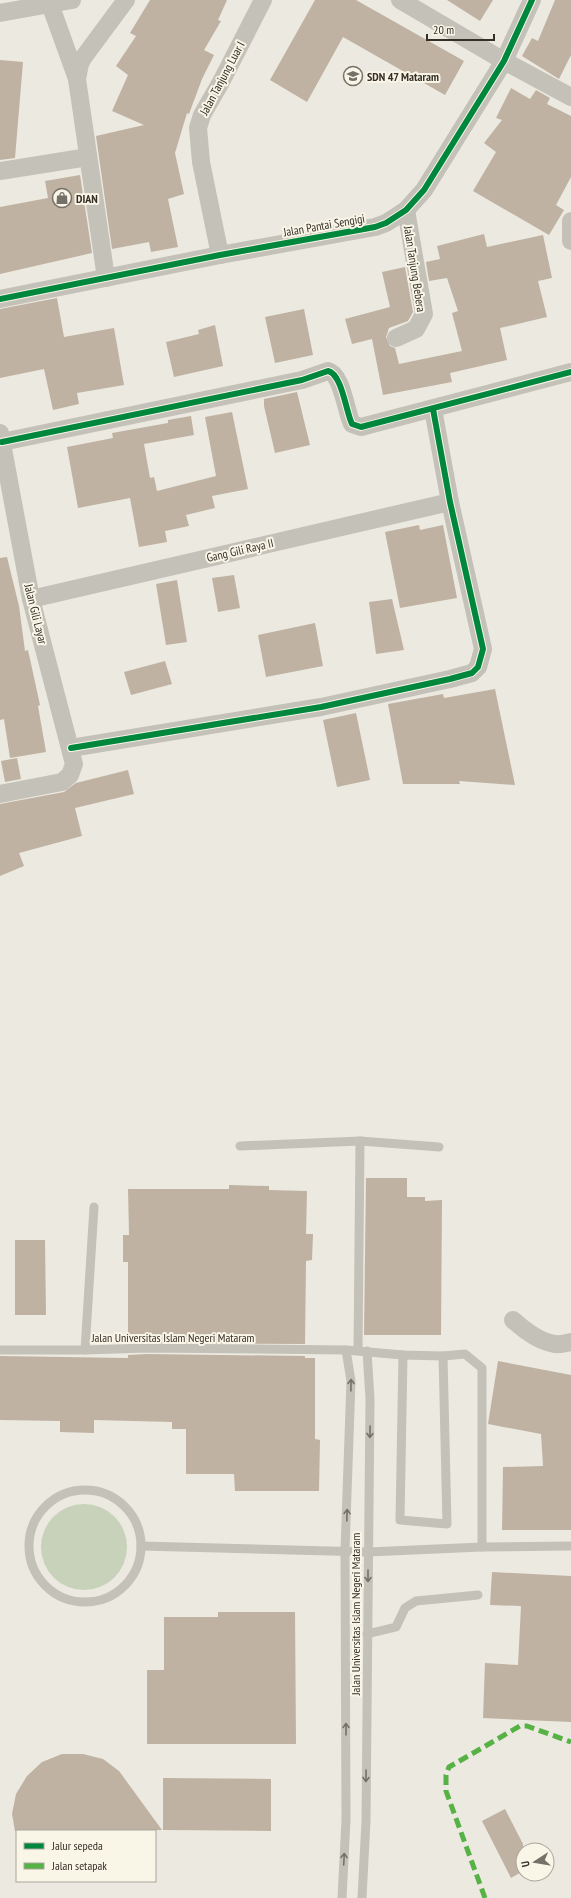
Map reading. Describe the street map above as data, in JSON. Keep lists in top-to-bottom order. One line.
{"streets":{"street":["Jalan Tanjung Luar I","Jalan Pantai Sengigi","Jalan Tanjung Bebera","Gang Gili Raya II","Jalan Gili Layar"],"lane":["Jalan Universitas Islam Negeri Mataram"]},"crossings":[["Jalan Tanjung Luar I","Jalan Pantai Sengigi"],["Jalan Pantai Sengigi","Jalan Tanjung Bebera"],["Gang Gili Raya II","Jalan Gili Layar"]],"places":{"school or university":["SDN 47 Mataram"],"shop":["DIAN"]},"legend":["Jalur sepeda","Jalan setapak"],"scale_bar":"20 m","north":"left"}
